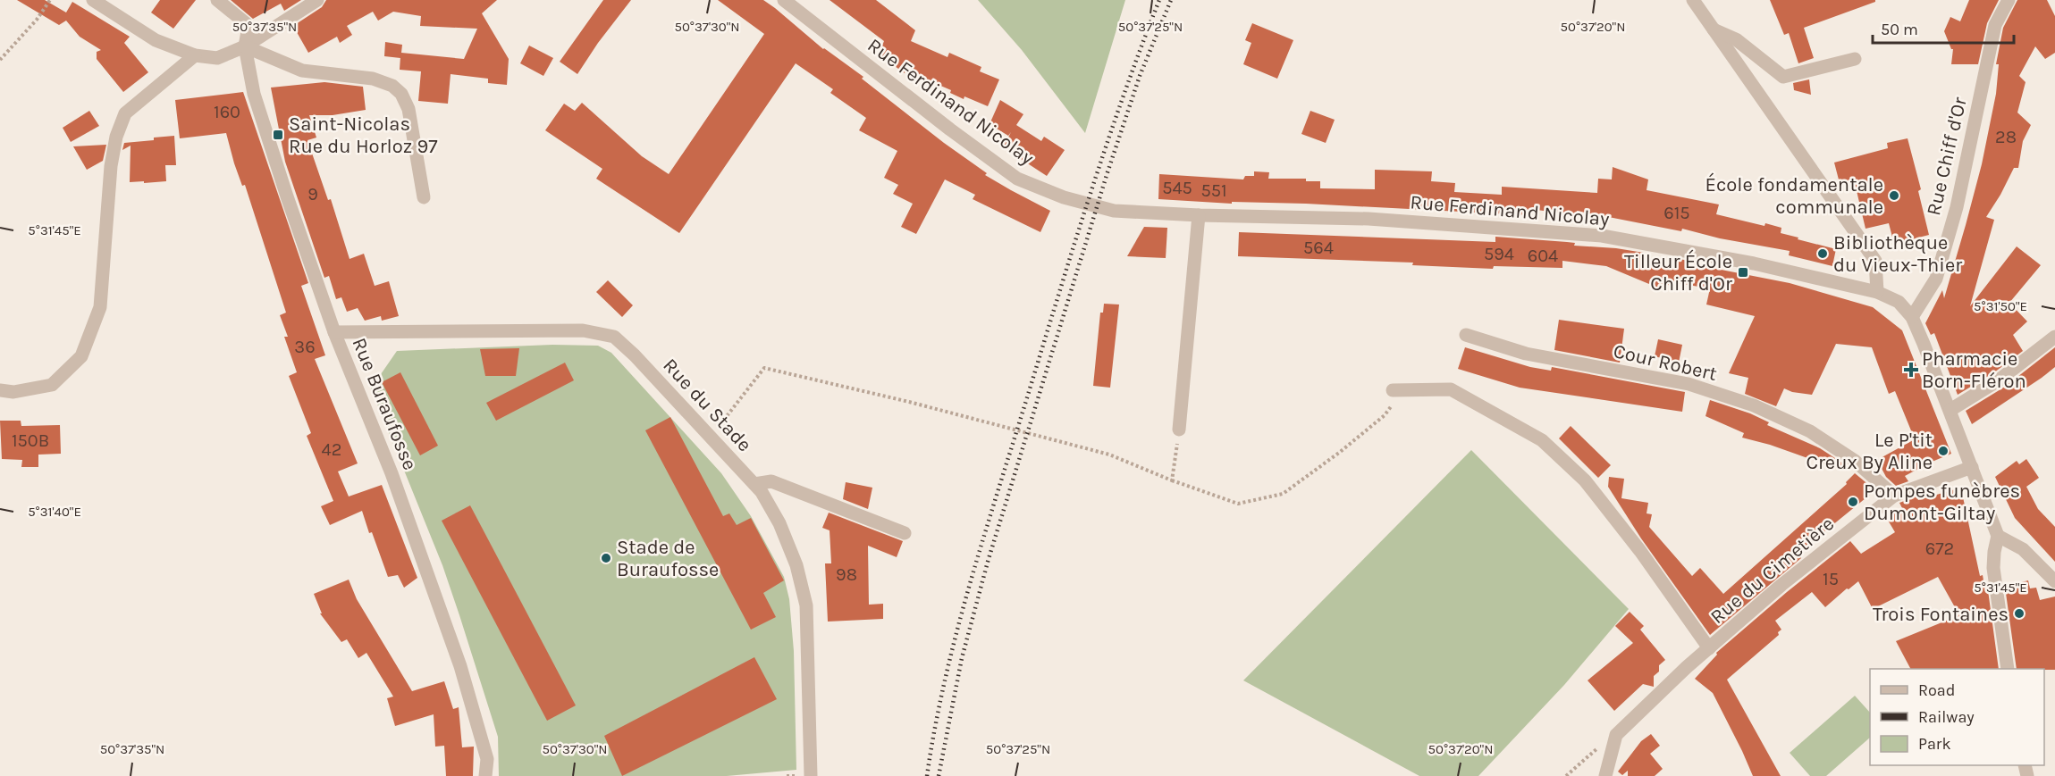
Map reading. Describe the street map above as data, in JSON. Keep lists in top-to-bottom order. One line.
{"streets":{"street":["Rue Ferdinand Nicolay","Rue Chiff d'Or","Cour Robert","Rue Buraufosse","Rue du Stade","Rue du Cimetière"]},"crossings":[["Rue Ferdinand Nicolay","Rue Chiff d'Or"],["Rue Ferdinand Nicolay","Rue du Cimetière"],["Cour Robert","Rue du Cimetière"],["Rue Buraufosse","Rue du Stade"]],"places":{"transit":["Saint-Nicolas Rue du Horloz 97","Tilleur École Chiff d'Or"],"other":["École fondamentale communale","Bibliothèque du Vieux-Thier","Le P'tit Creux By Aline","Pompes funèbres Dumont-Giltay","Stade de Buraufosse","Trois Fontaines"],"health":["Pharmacie Born-Fléron"]},"house_numbers":["160","28","545","551","9","615","564","594","604","36","150B","42","672","98","15"],"legend":["Road","Railway","Park"],"scale_bar":"50 m","coordinates":["50°37'35\"N","50°37'30\"N","50°37'25\"N","50°37'20\"N","5°31'45\"E","5°31'50\"E","5°31'40\"E"]}
